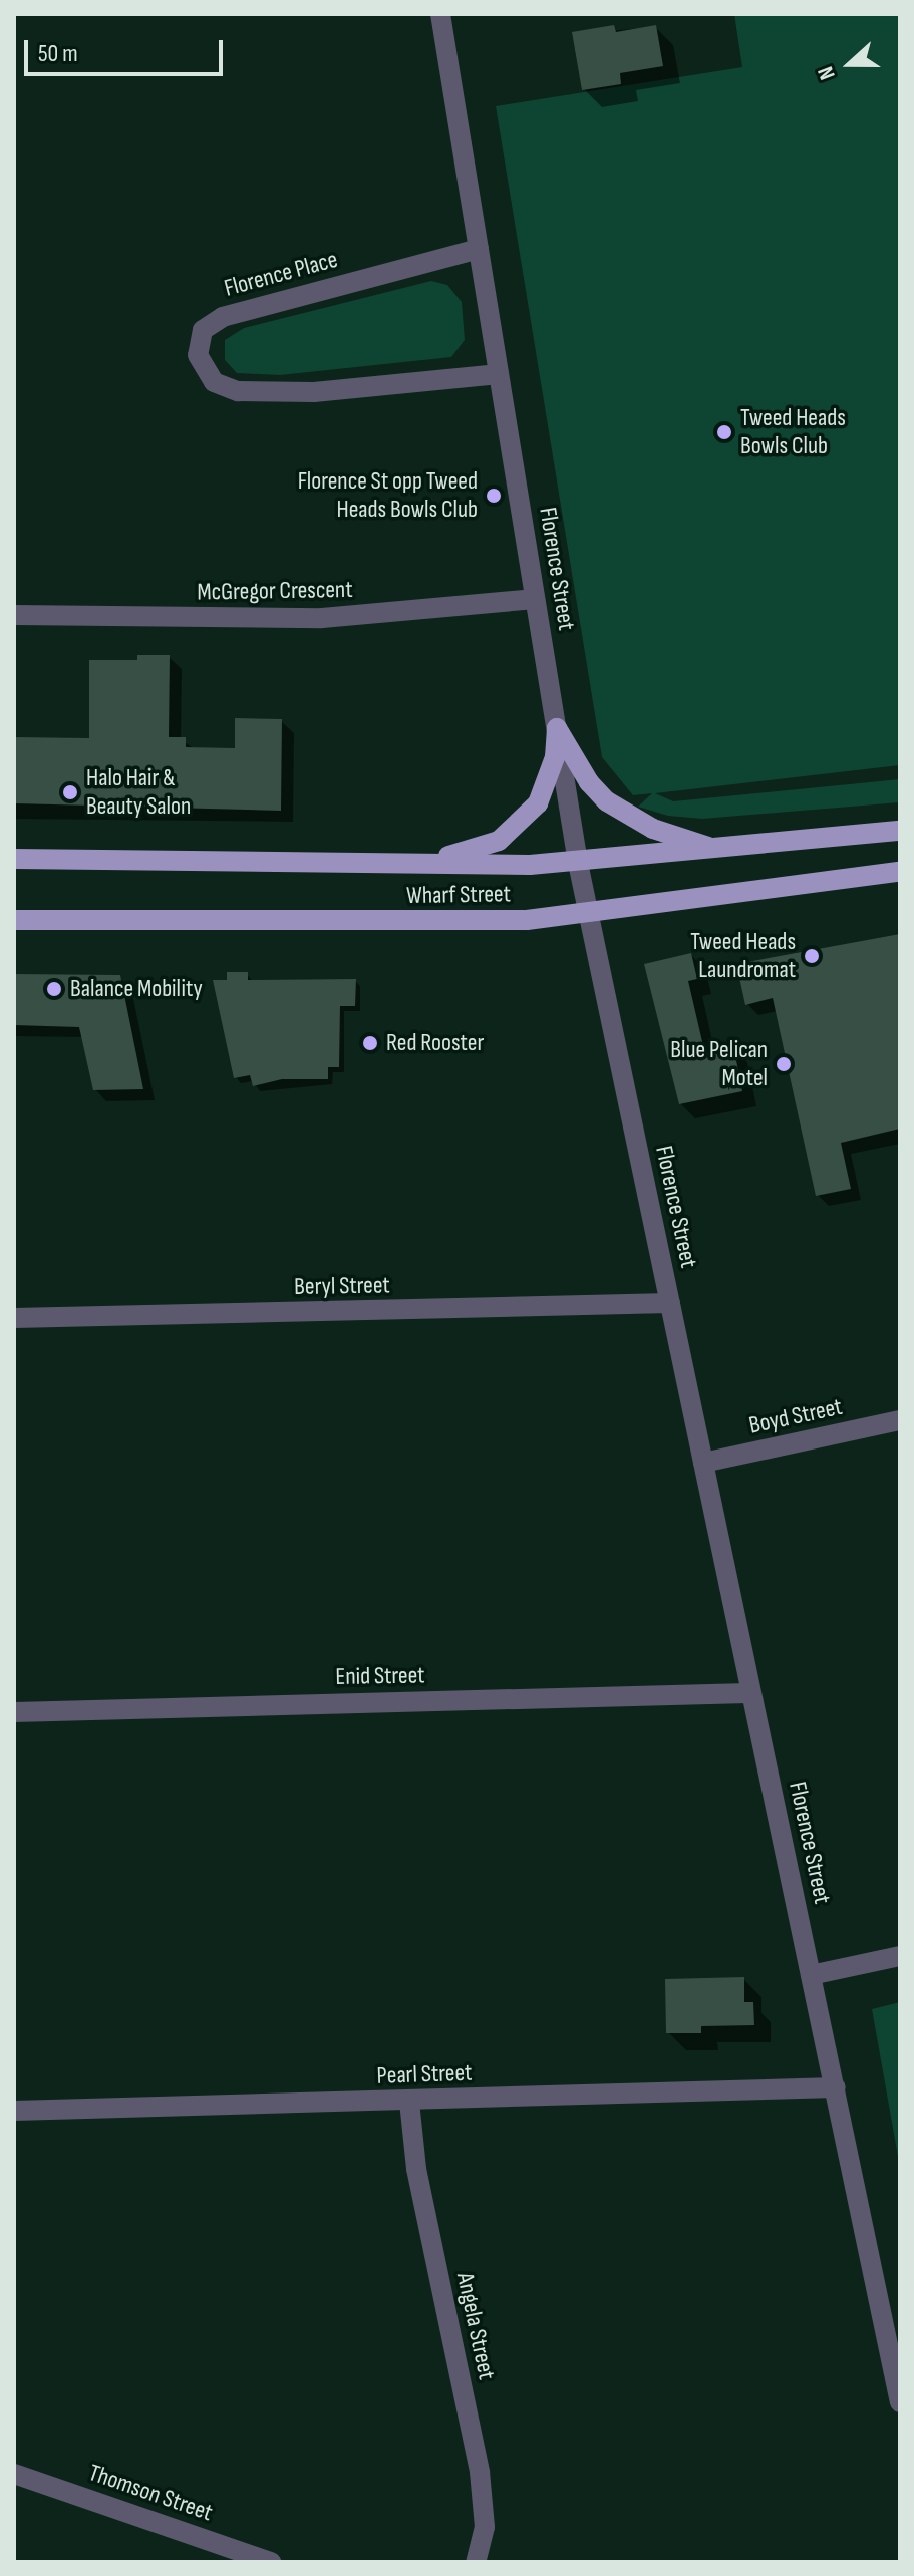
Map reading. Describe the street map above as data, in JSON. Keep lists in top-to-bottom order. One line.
{"streets":{"main road":["Wharf Street"],"street":["Florence Place","Florence Street","McGregor Crescent","Beryl Street","Boyd Street","Enid Street","Pearl Street","Angela Street","Thomson Street"]},"crossings":[["Florence Place","Florence Street"],["Florence Street","McGregor Crescent"],["Florence Street","Wharf Street"],["Florence Street","Beryl Street"],["Florence Street","Boyd Street"],["Florence Street","Enid Street"],["Florence Street","Pearl Street"],["Pearl Street","Angela Street"]],"places":["Tweed Heads Bowls Club","Florence St opp Tweed Heads Bowls Club","Halo Hair & Beauty Salon","Tweed Heads Laundromat","Balance Mobility","Red Rooster","Blue Pelican Motel"],"scale_bar":"50 m","north":"left"}
